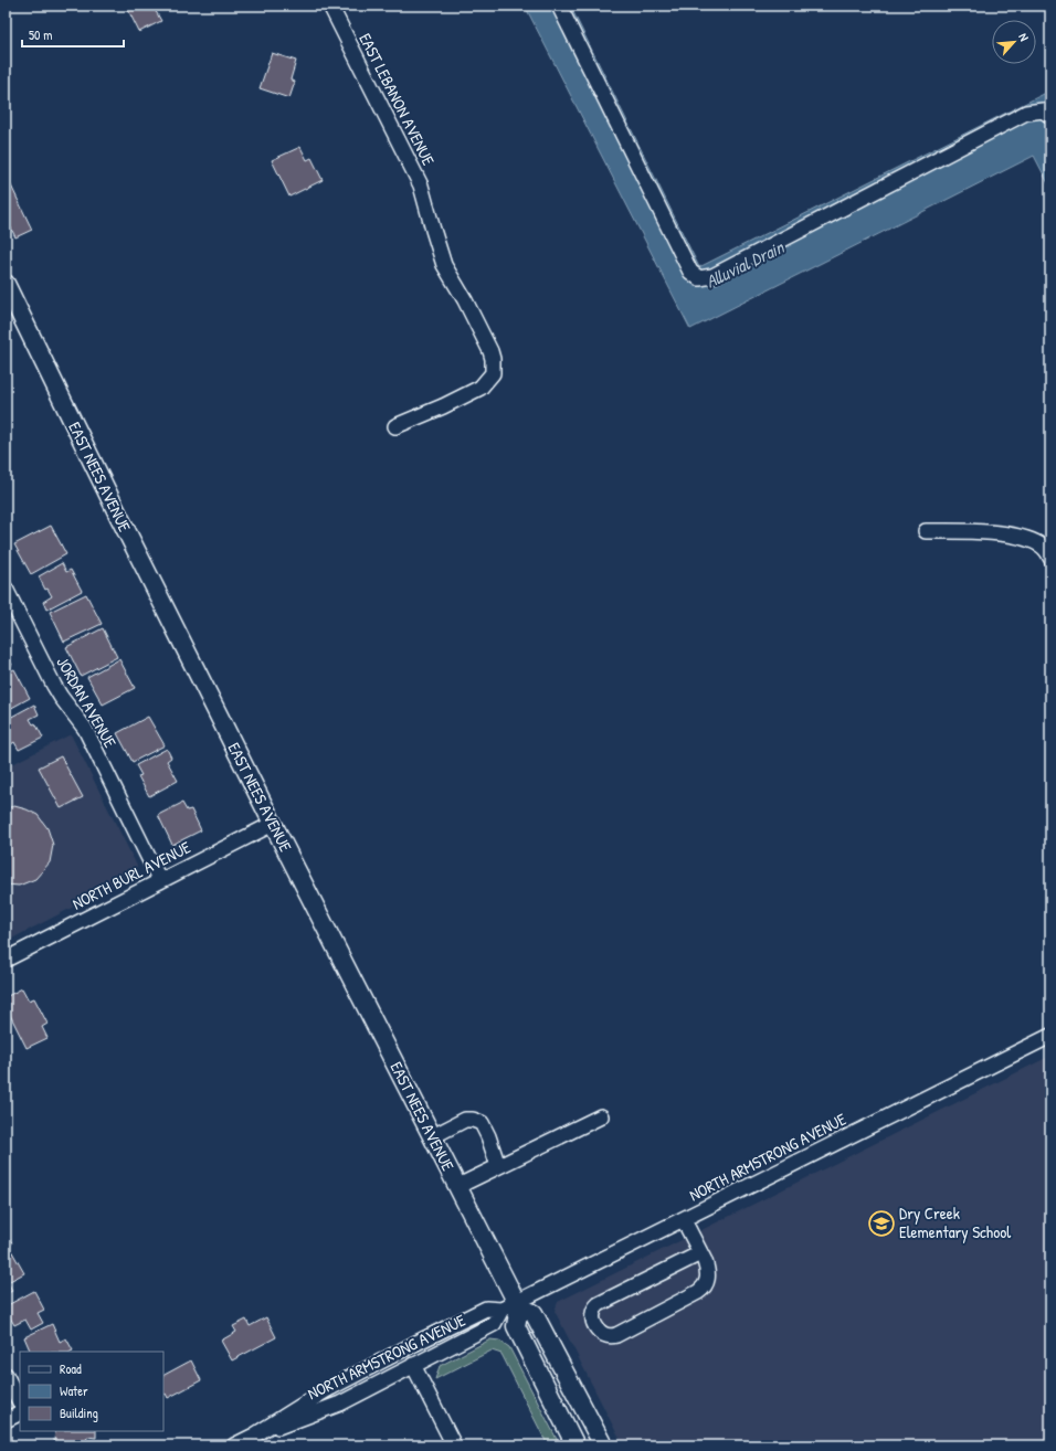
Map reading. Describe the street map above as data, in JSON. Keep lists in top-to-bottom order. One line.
{"streets":{"main road":["EAST NEES AVENUE"],"street":["EAST LEBANON AVENUE","JORDAN AVENUE","NORTH BURL AVENUE","NORTH ARMSTRONG AVENUE"]},"crossings":[["EAST NEES AVENUE","NORTH BURL AVENUE"],["EAST NEES AVENUE","NORTH ARMSTRONG AVENUE"],["JORDAN AVENUE","NORTH BURL AVENUE"]],"water":["Alluvial Drain"],"places":{"school or university":["Dry Creek Elementary School"]},"legend":["Road","Water","Building"],"scale_bar":"50 m","north":"top right"}
